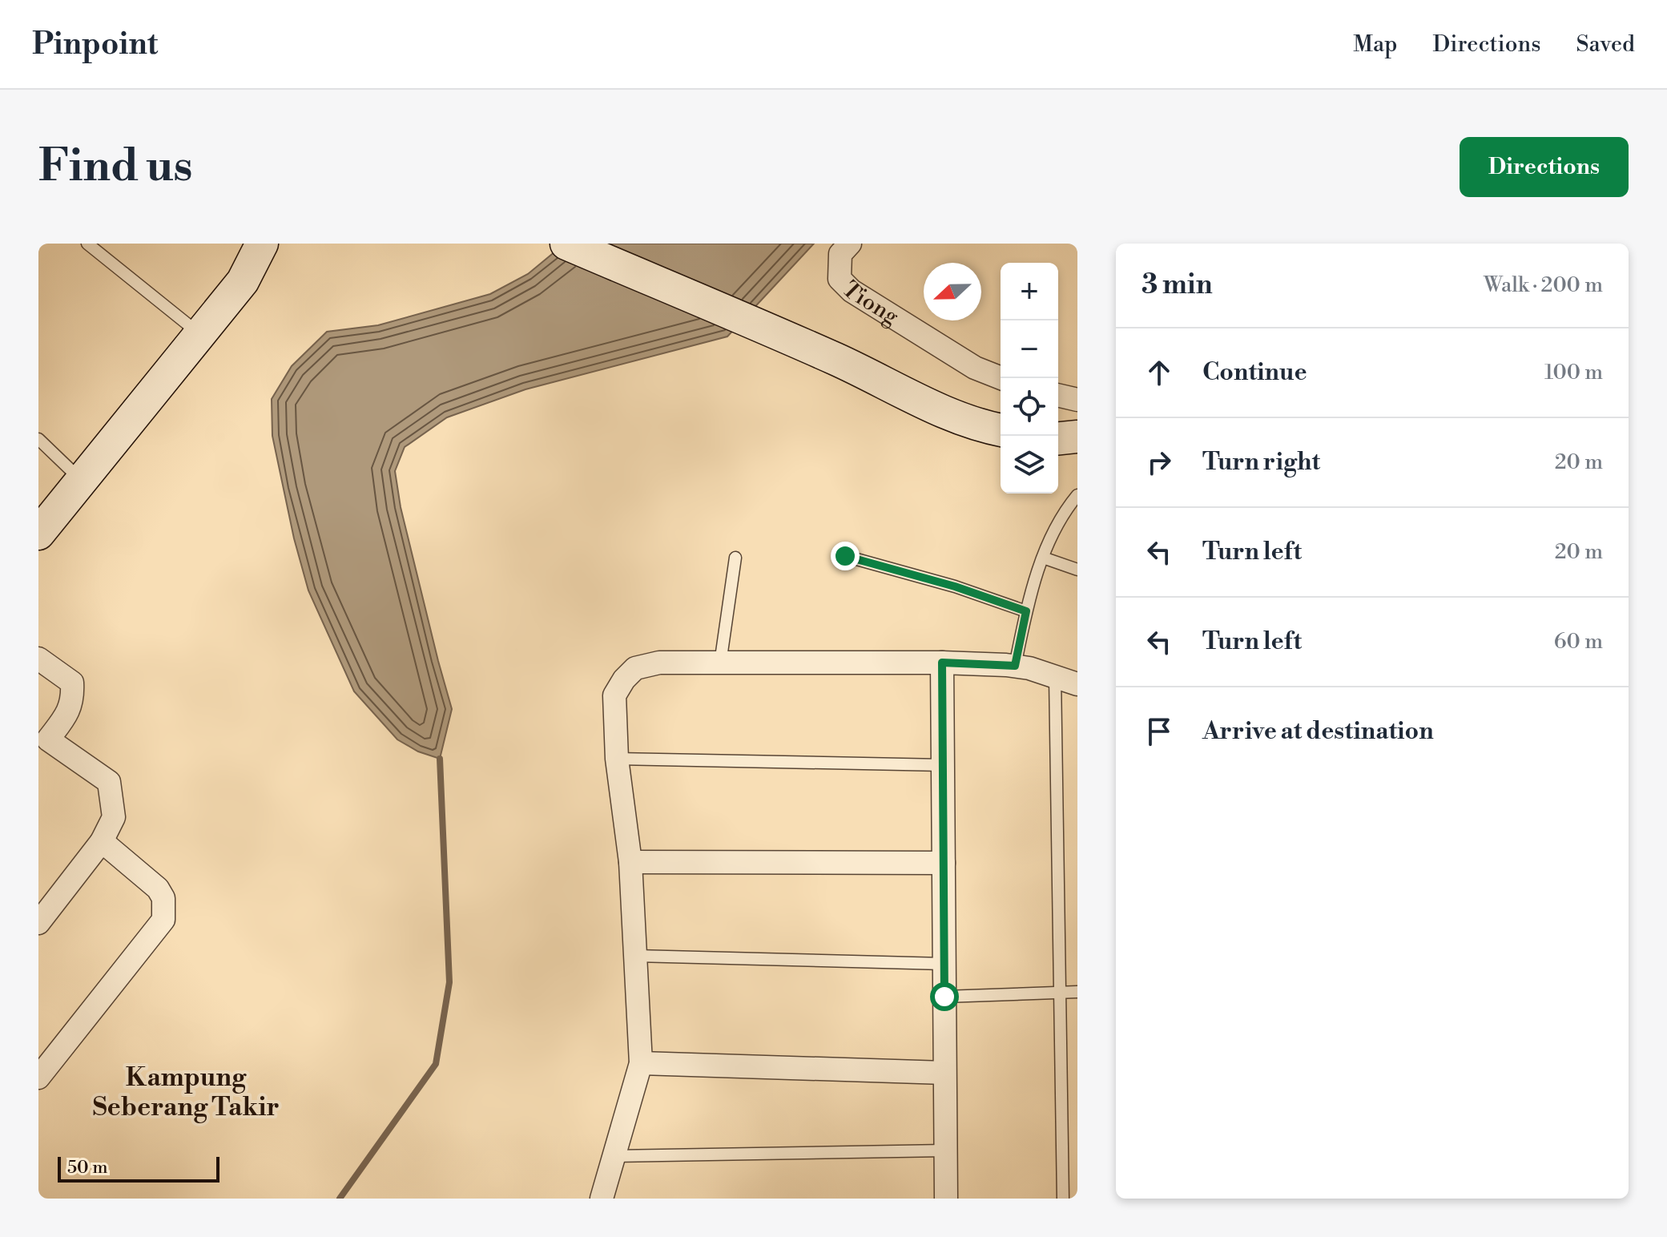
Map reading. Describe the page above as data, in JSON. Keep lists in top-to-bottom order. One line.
{"streets":{"street":["Tiong"]},"districts":["Kampung Seberang Takir"],"scale_bar":"50 m","north":"left","page":{"header":"Pinpoint","nav":["Map","Directions","Saved"],"buttons":"Directions","title":"Find us","heading":["3 min","Walk · 200 m"],"map_buttons":["+","−"],"list":[["Continue","100 m"],["Turn right","20 m"],["Turn left","20 m"],["Turn left","60 m"],"Arrive at destination"],"scale":"50 m"}}
